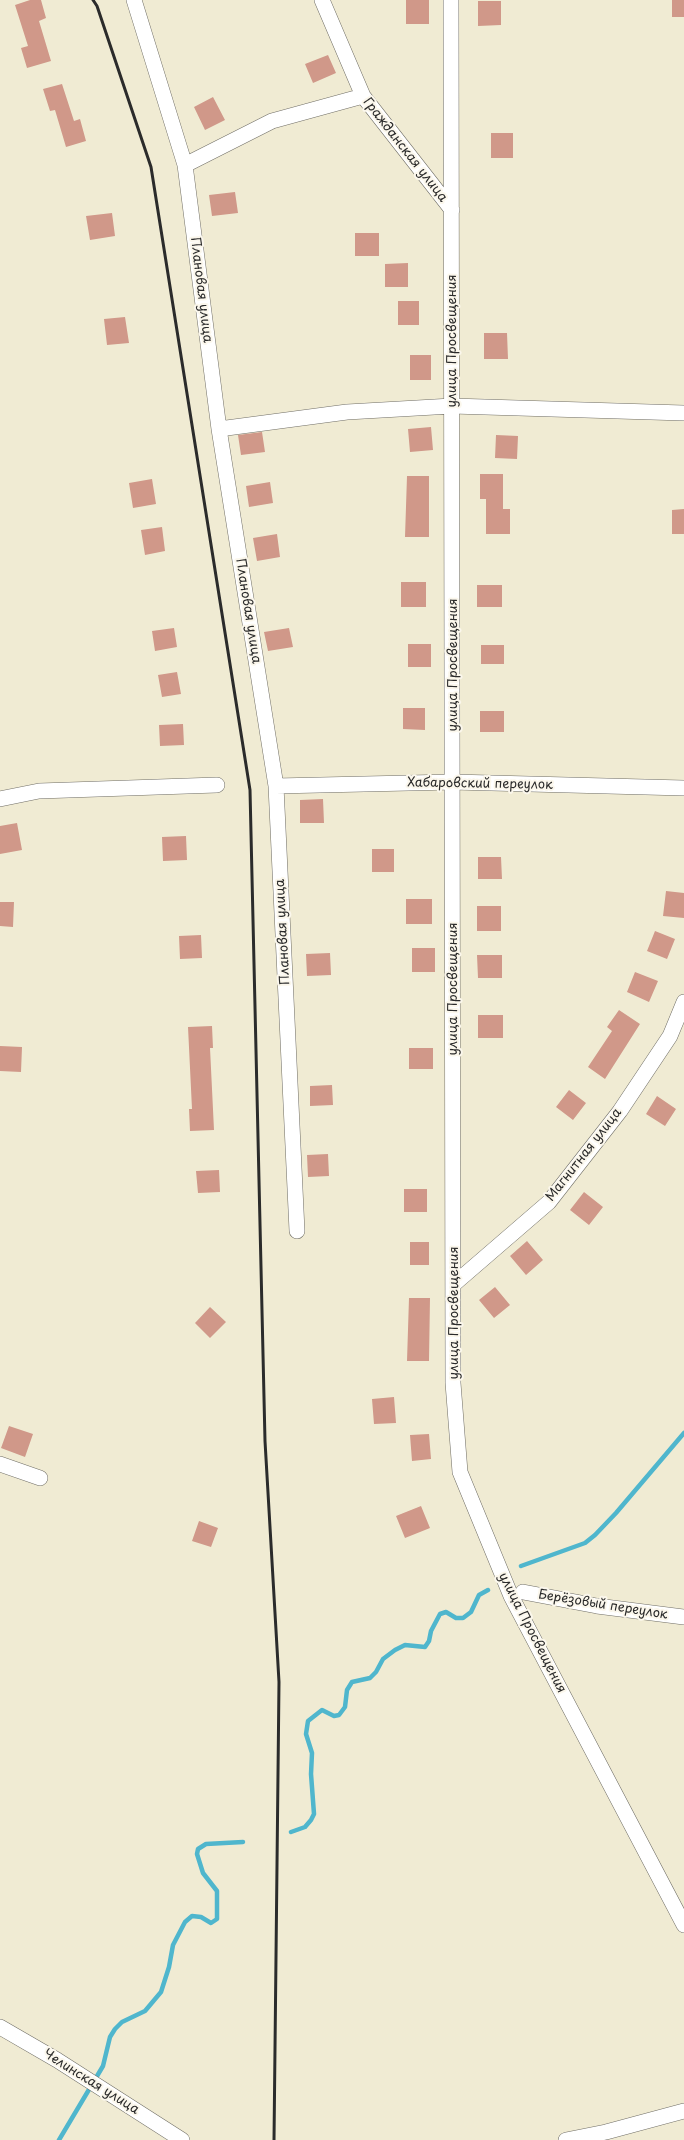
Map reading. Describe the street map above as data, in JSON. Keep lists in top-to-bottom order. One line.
{"streets":{"street":["Гражданская улица","Плановая улица","улица Просвещения","Хабаровский переулок","Магнитная улица","Берёзовый переулок","Челинская улица"]},"crossings":[["Гражданская улица","улица Просвещения"],["Плановая улица","Хабаровский переулок"],["улица Просвещения","Хабаровский переулок"],["улица Просвещения","Магнитная улица"]]}
